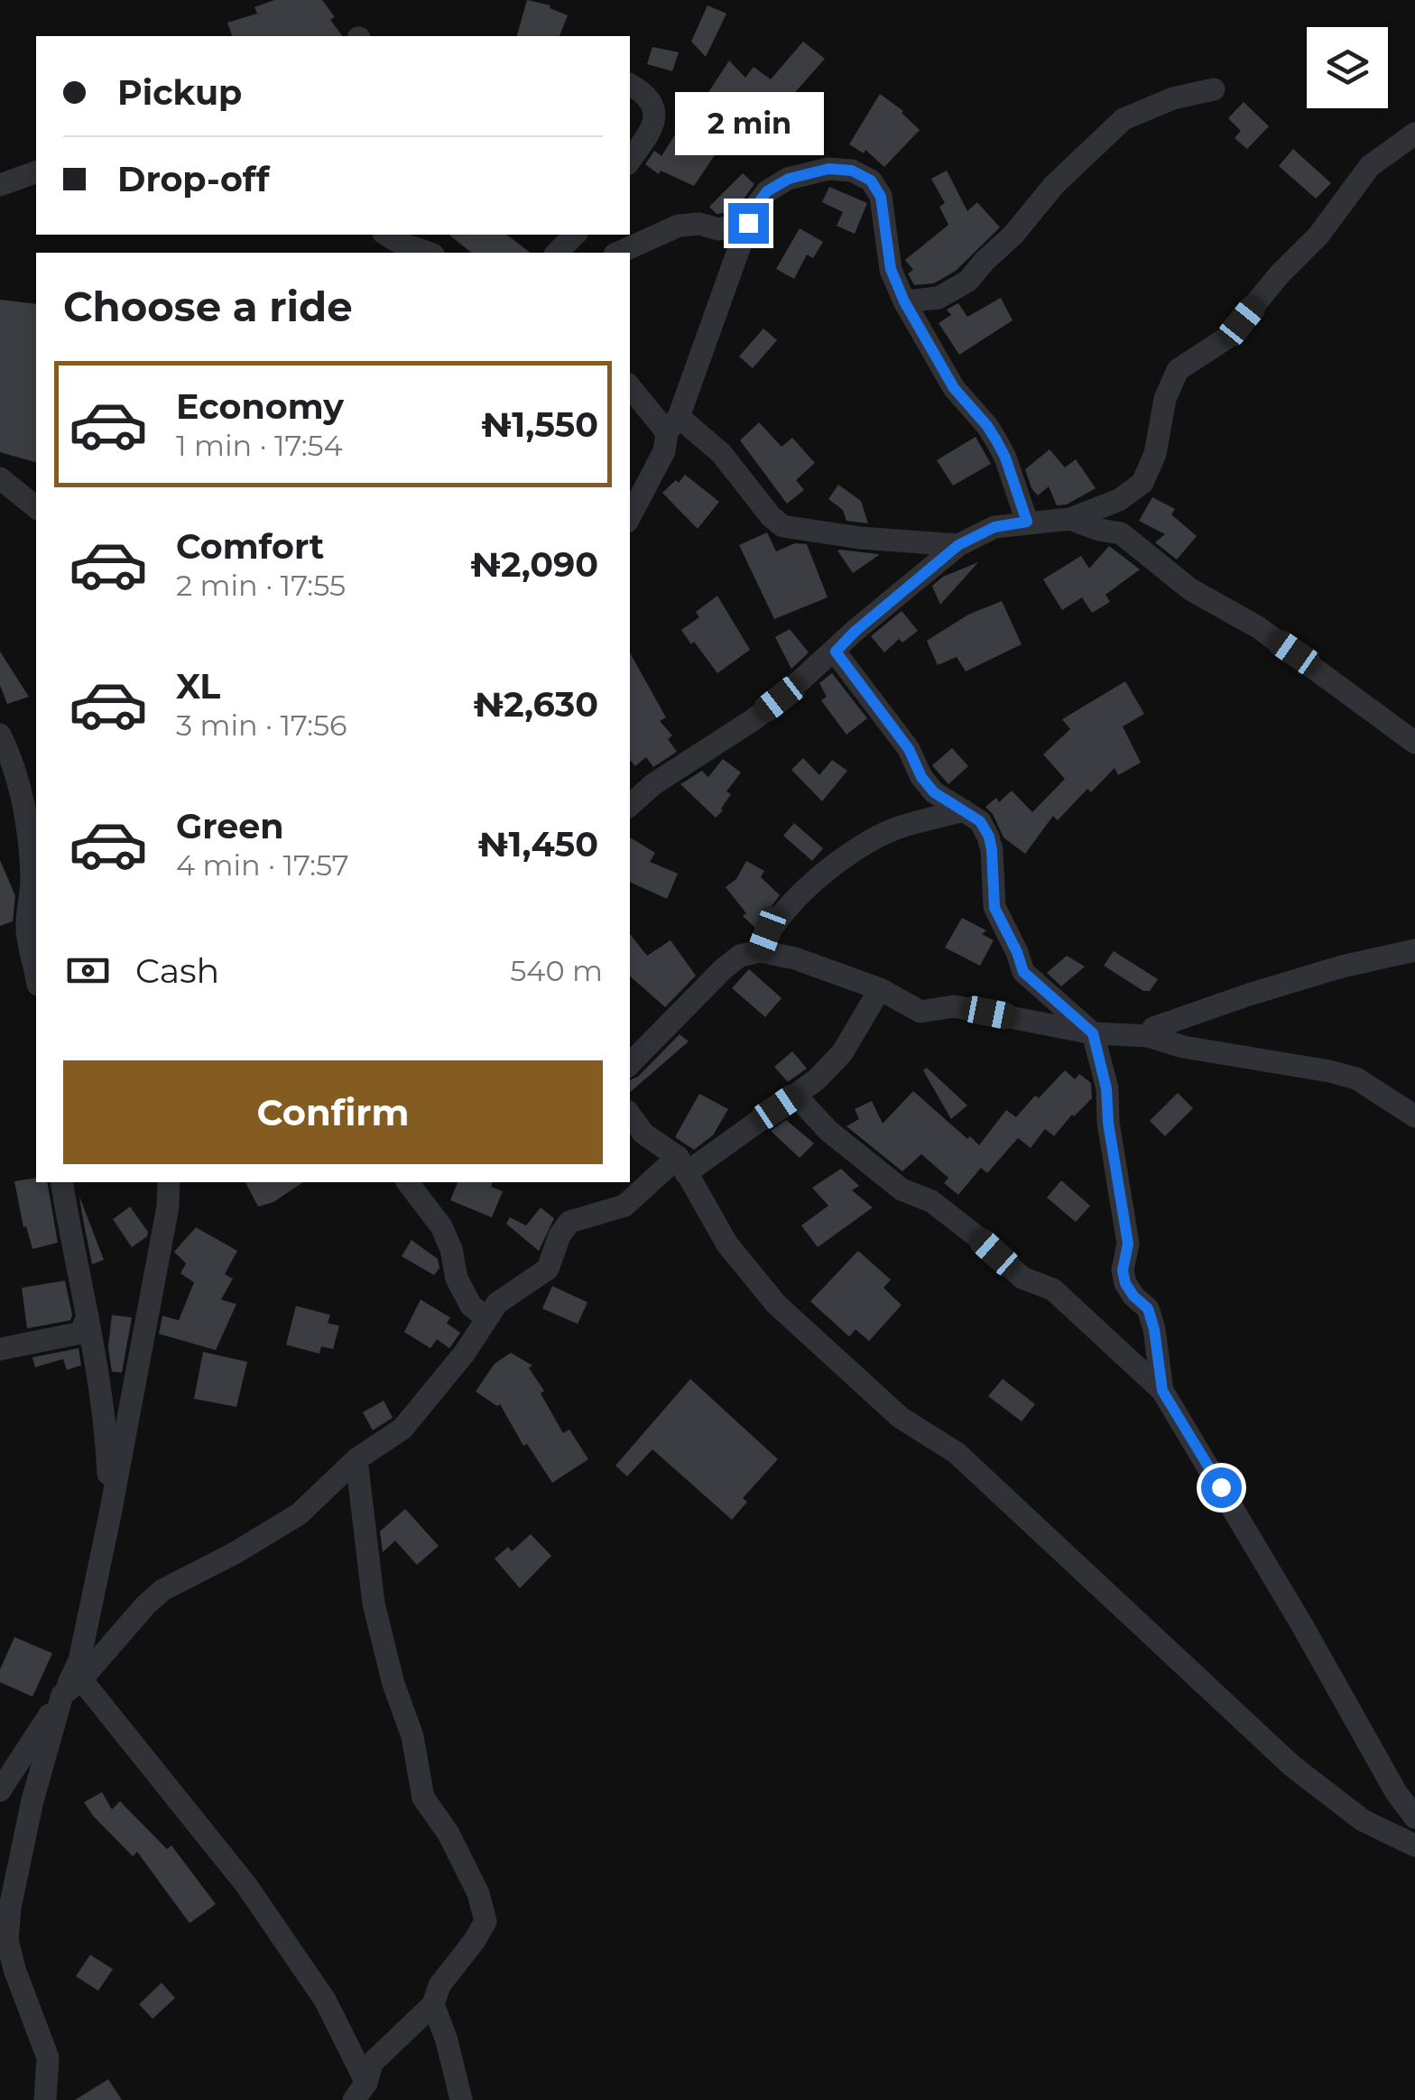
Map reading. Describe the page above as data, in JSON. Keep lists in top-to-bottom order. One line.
{"page":{"banner":["Pickup","Drop-off"],"bubble":"2 min","heading":"Choose a ride","list":[{"name":"Economy","note":"1 min · 17:54","value":"₦1,550"},{"name":"Comfort","note":"2 min · 17:55","value":"₦2,090"},{"name":"XL","note":"3 min · 17:56","value":"₦2,630"},{"name":"Green","note":"4 min · 17:57","value":"₦1,450"}],"pay":["Cash","540 m"],"buttons":"Confirm"}}
